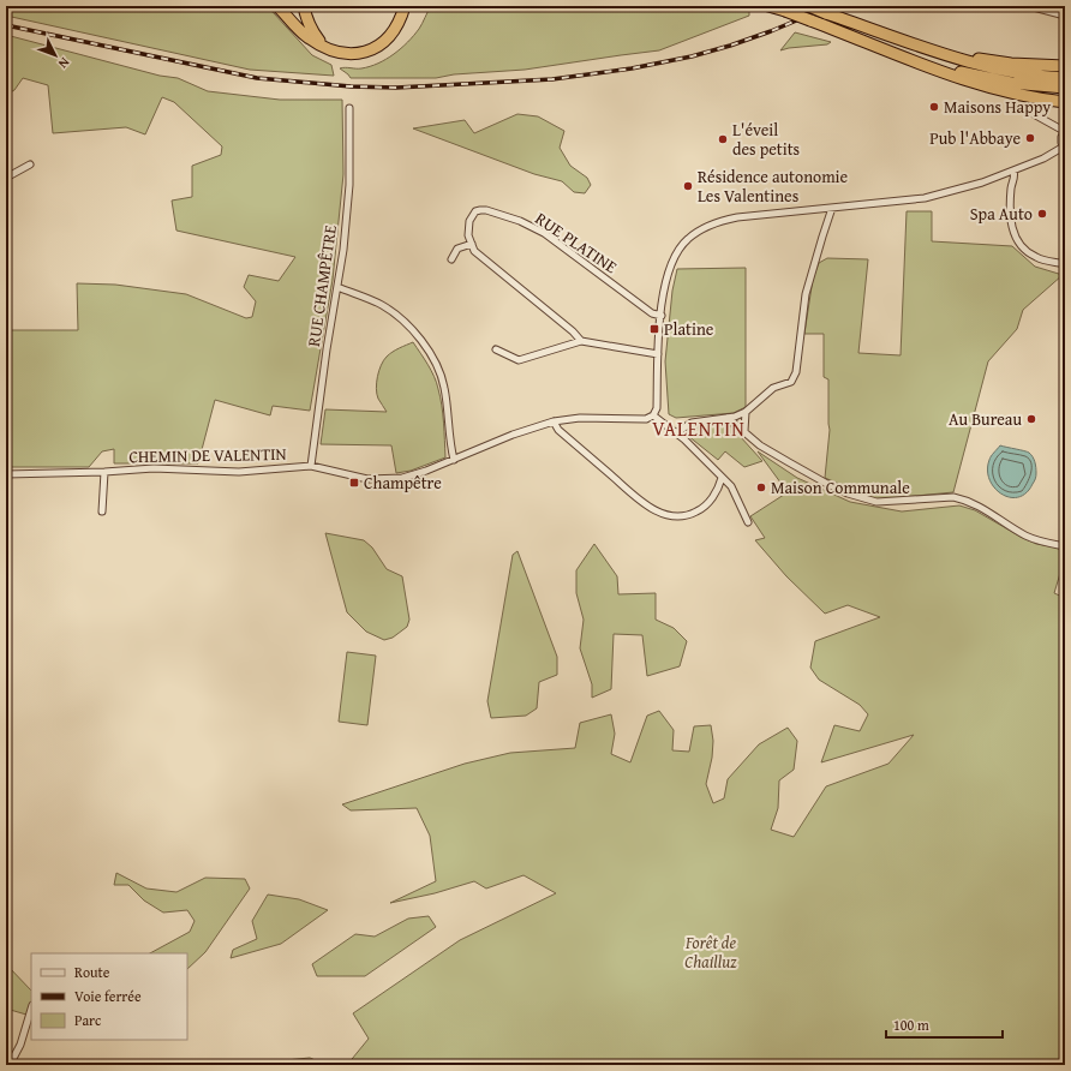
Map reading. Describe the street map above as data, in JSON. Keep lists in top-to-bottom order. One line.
{"streets":{"street":["RUE PLATINE","RUE CHAMPÊTRE","CHEMIN DE VALENTIN"]},"crossings":[["RUE CHAMPÊTRE","CHEMIN DE VALENTIN"]],"districts":["VALENTIN"],"parks":["Forêt de Chailluz"],"places":{"other":["Maisons Happy","Pub l'Abbaye","L'éveil des petits","Résidence autonomie Les Valentines","Spa Auto","Au Bureau","Maison Communale"],"transit":["Platine","Champêtre"]},"legend":["Route","Voie ferrée","Parc"],"scale_bar":"100 m","north":"bottom right"}
